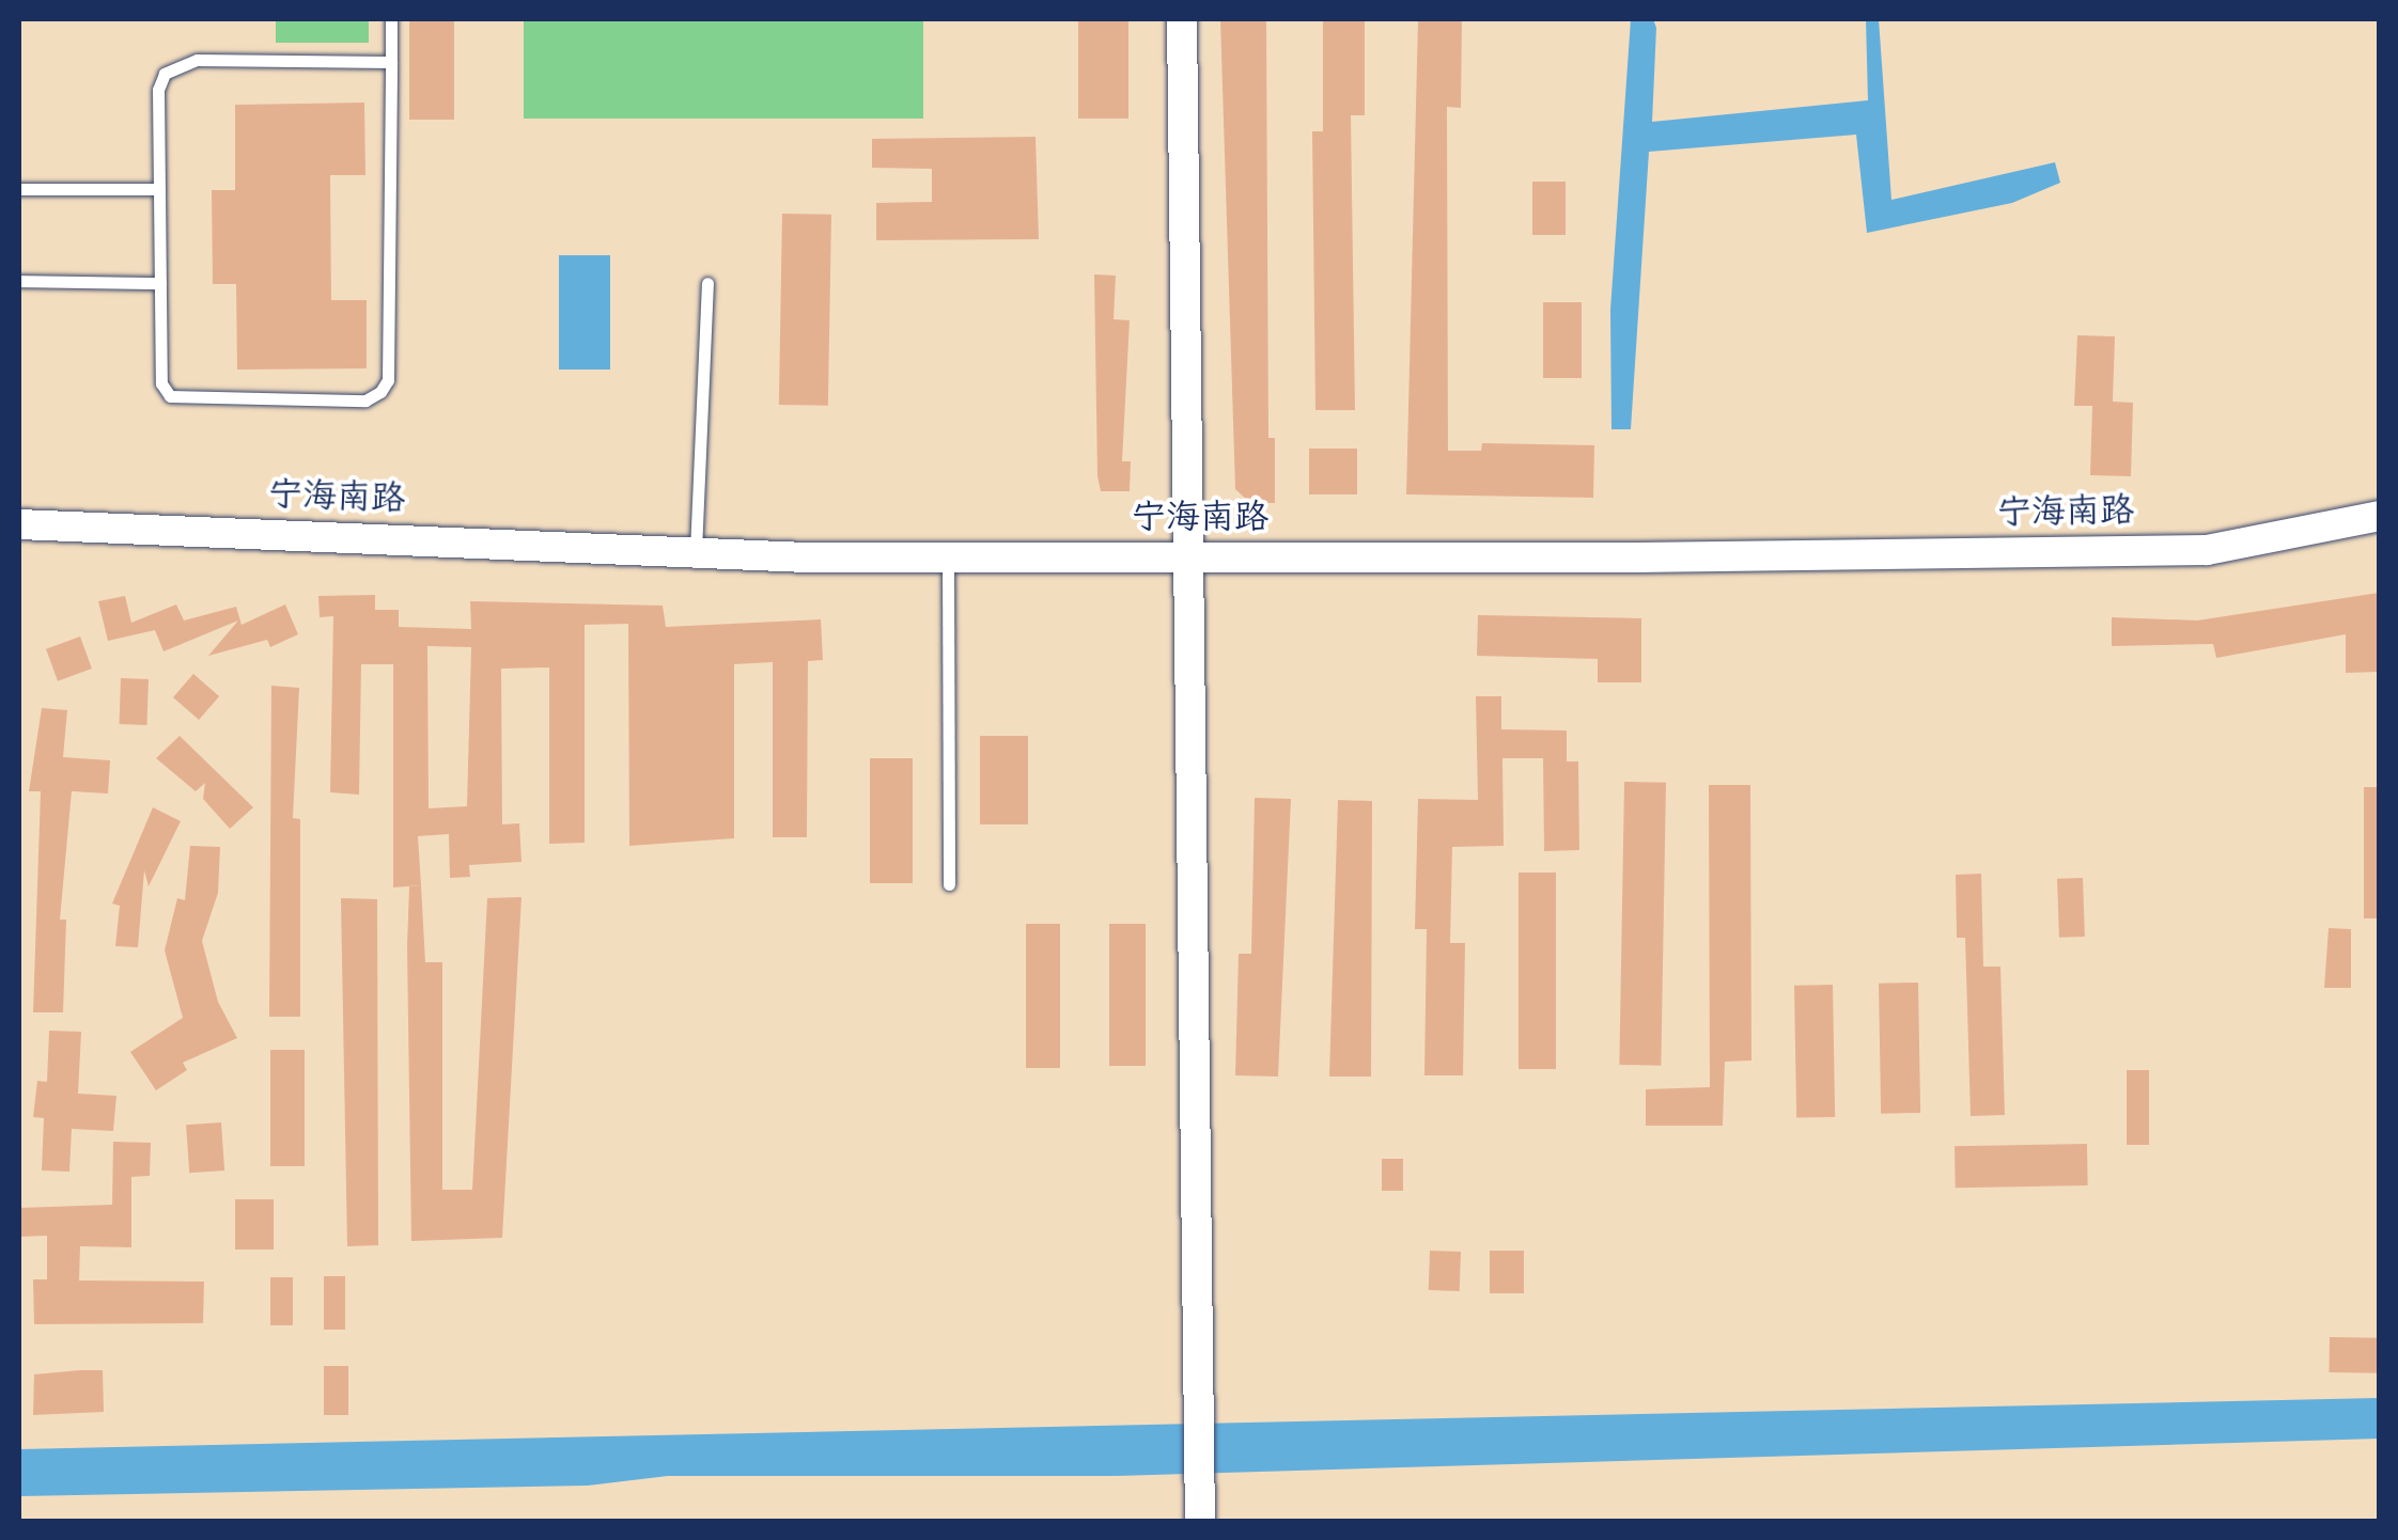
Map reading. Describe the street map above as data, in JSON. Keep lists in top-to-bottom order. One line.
{"streets":{"street":["宁海南路"]}}
